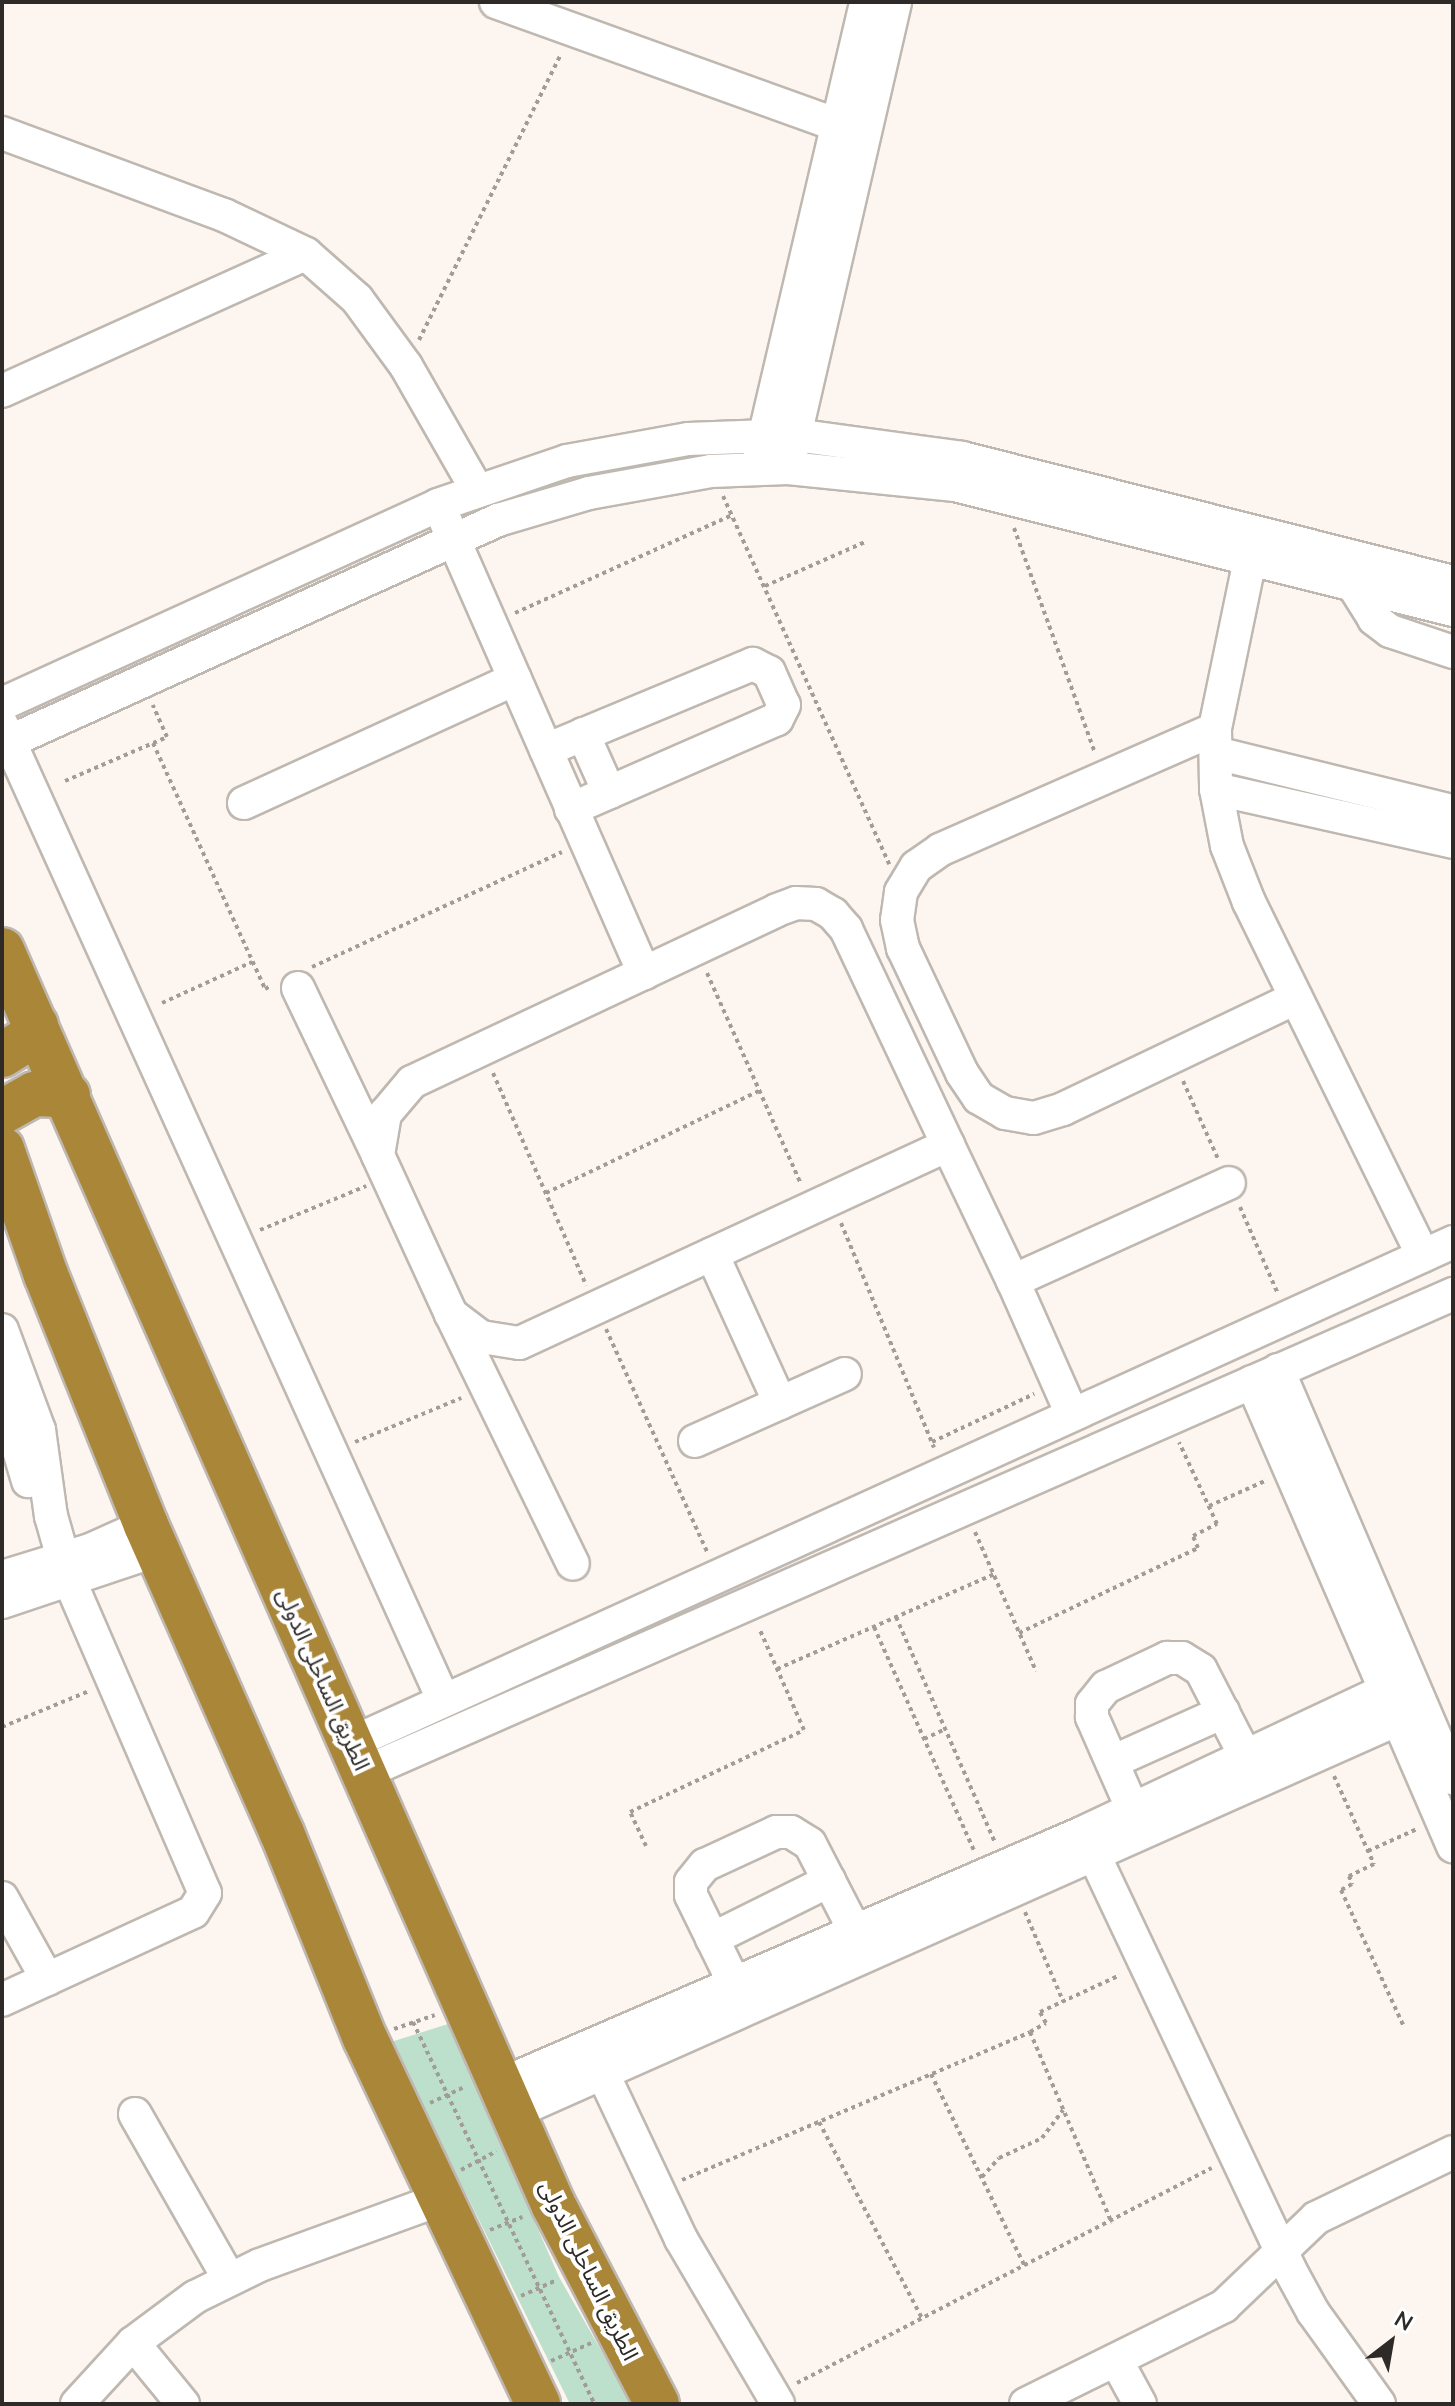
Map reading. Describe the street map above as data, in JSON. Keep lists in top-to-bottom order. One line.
{"streets":{"highway":["الطريق الساحلى الدولى"]},"north":"top right"}
